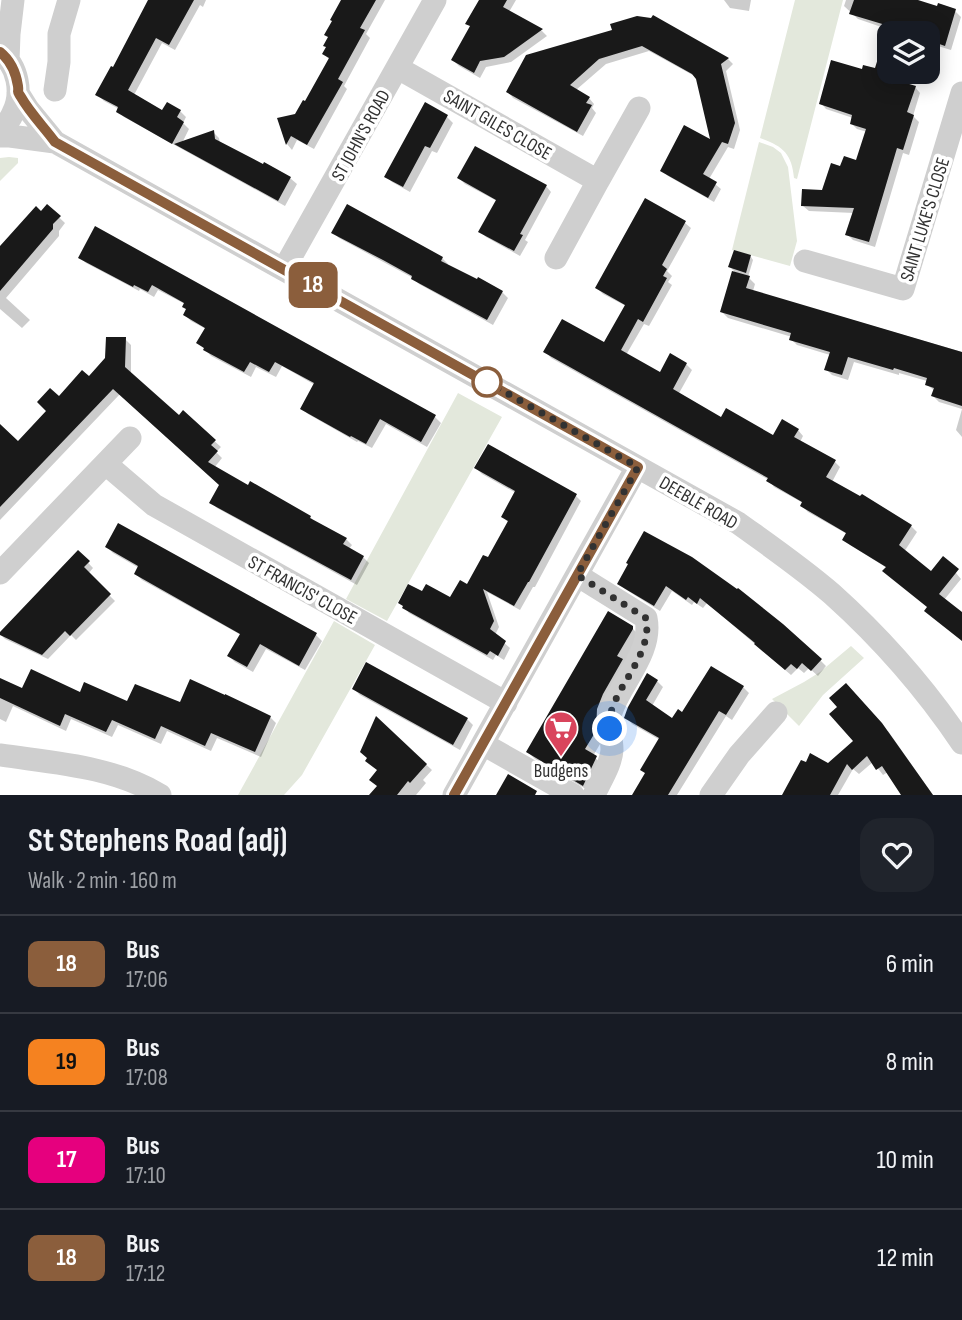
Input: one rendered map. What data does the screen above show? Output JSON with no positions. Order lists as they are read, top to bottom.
{
  "streets": {
    "street": [
      "SAINT GILES CLOSE",
      "ST JOHN'S ROAD",
      "SAINT LUKE'S CLOSE",
      "DEEBLE ROAD",
      "ST FRANCIS' CLOSE"
    ]
  },
  "crossings": [
    ["SAINT GILES CLOSE", "ST JOHN'S ROAD"],
    ["ST JOHN'S ROAD", "DEEBLE ROAD"]
  ],
  "places": {
    "supermarket": ["Budgens"]
  },
  "lines": ["bus line 18"],
  "page": {
    "on_map": "18",
    "heading": ["St Stephens Road (adj)", "Walk · 2 min · 160 m"],
    "list": [
      {
        "mark": "18",
        "name": "Bus",
        "note": "17:06",
        "value": "6 min"
      },
      {
        "mark": "19",
        "name": "Bus",
        "note": "17:08",
        "value": "8 min"
      },
      {
        "mark": "17",
        "name": "Bus",
        "note": "17:10",
        "value": "10 min"
      },
      {
        "mark": "18",
        "name": "Bus",
        "note": "17:12",
        "value": "12 min"
      }
    ]
  }
}
